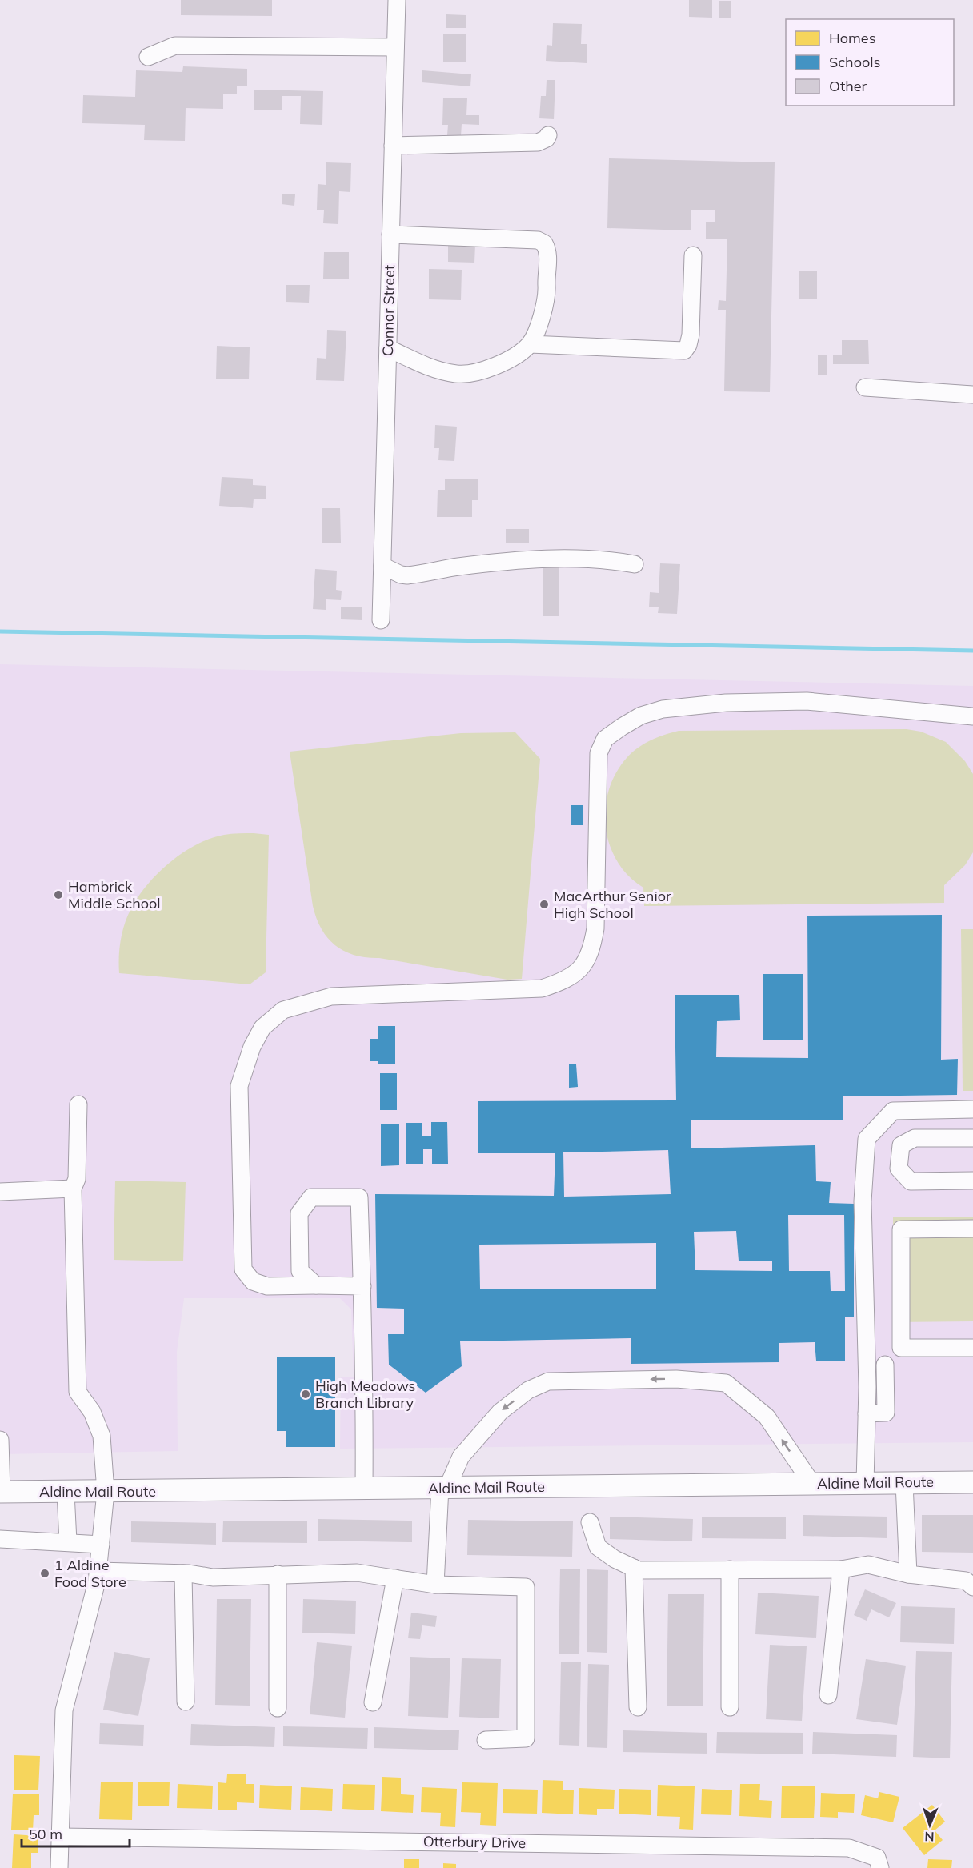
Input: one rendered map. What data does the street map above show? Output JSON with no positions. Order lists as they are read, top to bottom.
{
  "streets": {
    "main road": ["Aldine Mail Route"],
    "street": ["Connor Street", "Otterbury Drive"]
  },
  "places": [
    "Hambrick Middle School",
    "MacArthur Senior High School",
    "High Meadows Branch Library",
    "1 Aldine Food Store"
  ],
  "legend": ["Homes", "Schools", "Other"],
  "scale_bar": "50 m",
  "north": "bottom"
}
